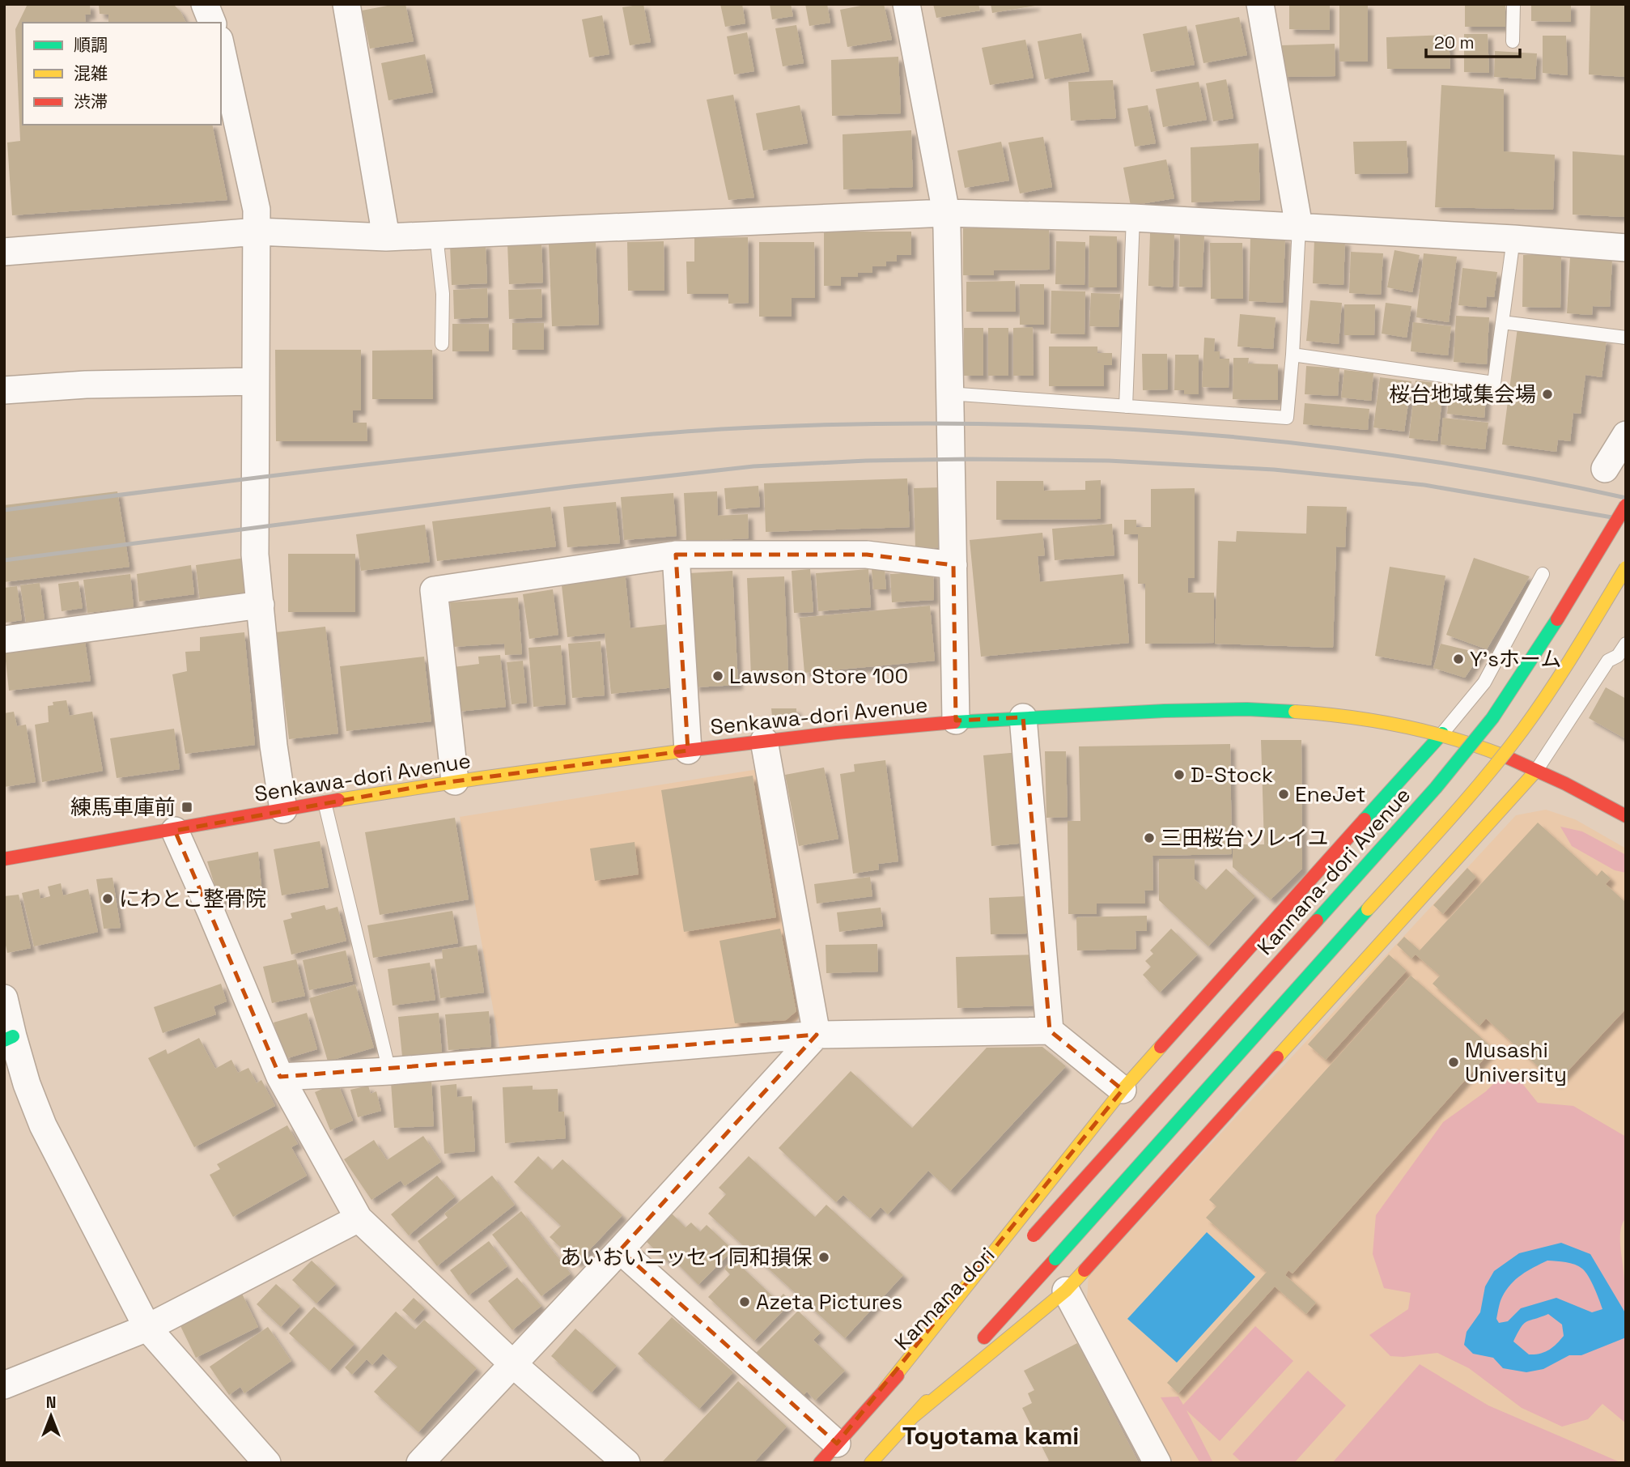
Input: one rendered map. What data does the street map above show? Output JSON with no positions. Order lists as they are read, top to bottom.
{
  "streets": {
    "main road": ["Senkawa-dori Avenue", "Kannana-dori Avenue", "Kannana dori"]
  },
  "districts": ["Toyotama kami"],
  "places": {
    "other": [
      "桜台地域集会場",
      "Y'sホーム",
      "Lawson Store 100",
      "D-Stock",
      "EneJet",
      "三田桜台ソレイユ",
      "にわとこ整骨院",
      "Musashi University",
      "あいおいニッセイ同和損保",
      "Azeta Pictures"
    ],
    "transit": ["練馬車庫前"]
  },
  "legend": ["順調", "混雑", "渋滞"],
  "scale_bar": "20 m",
  "north": "top"
}
